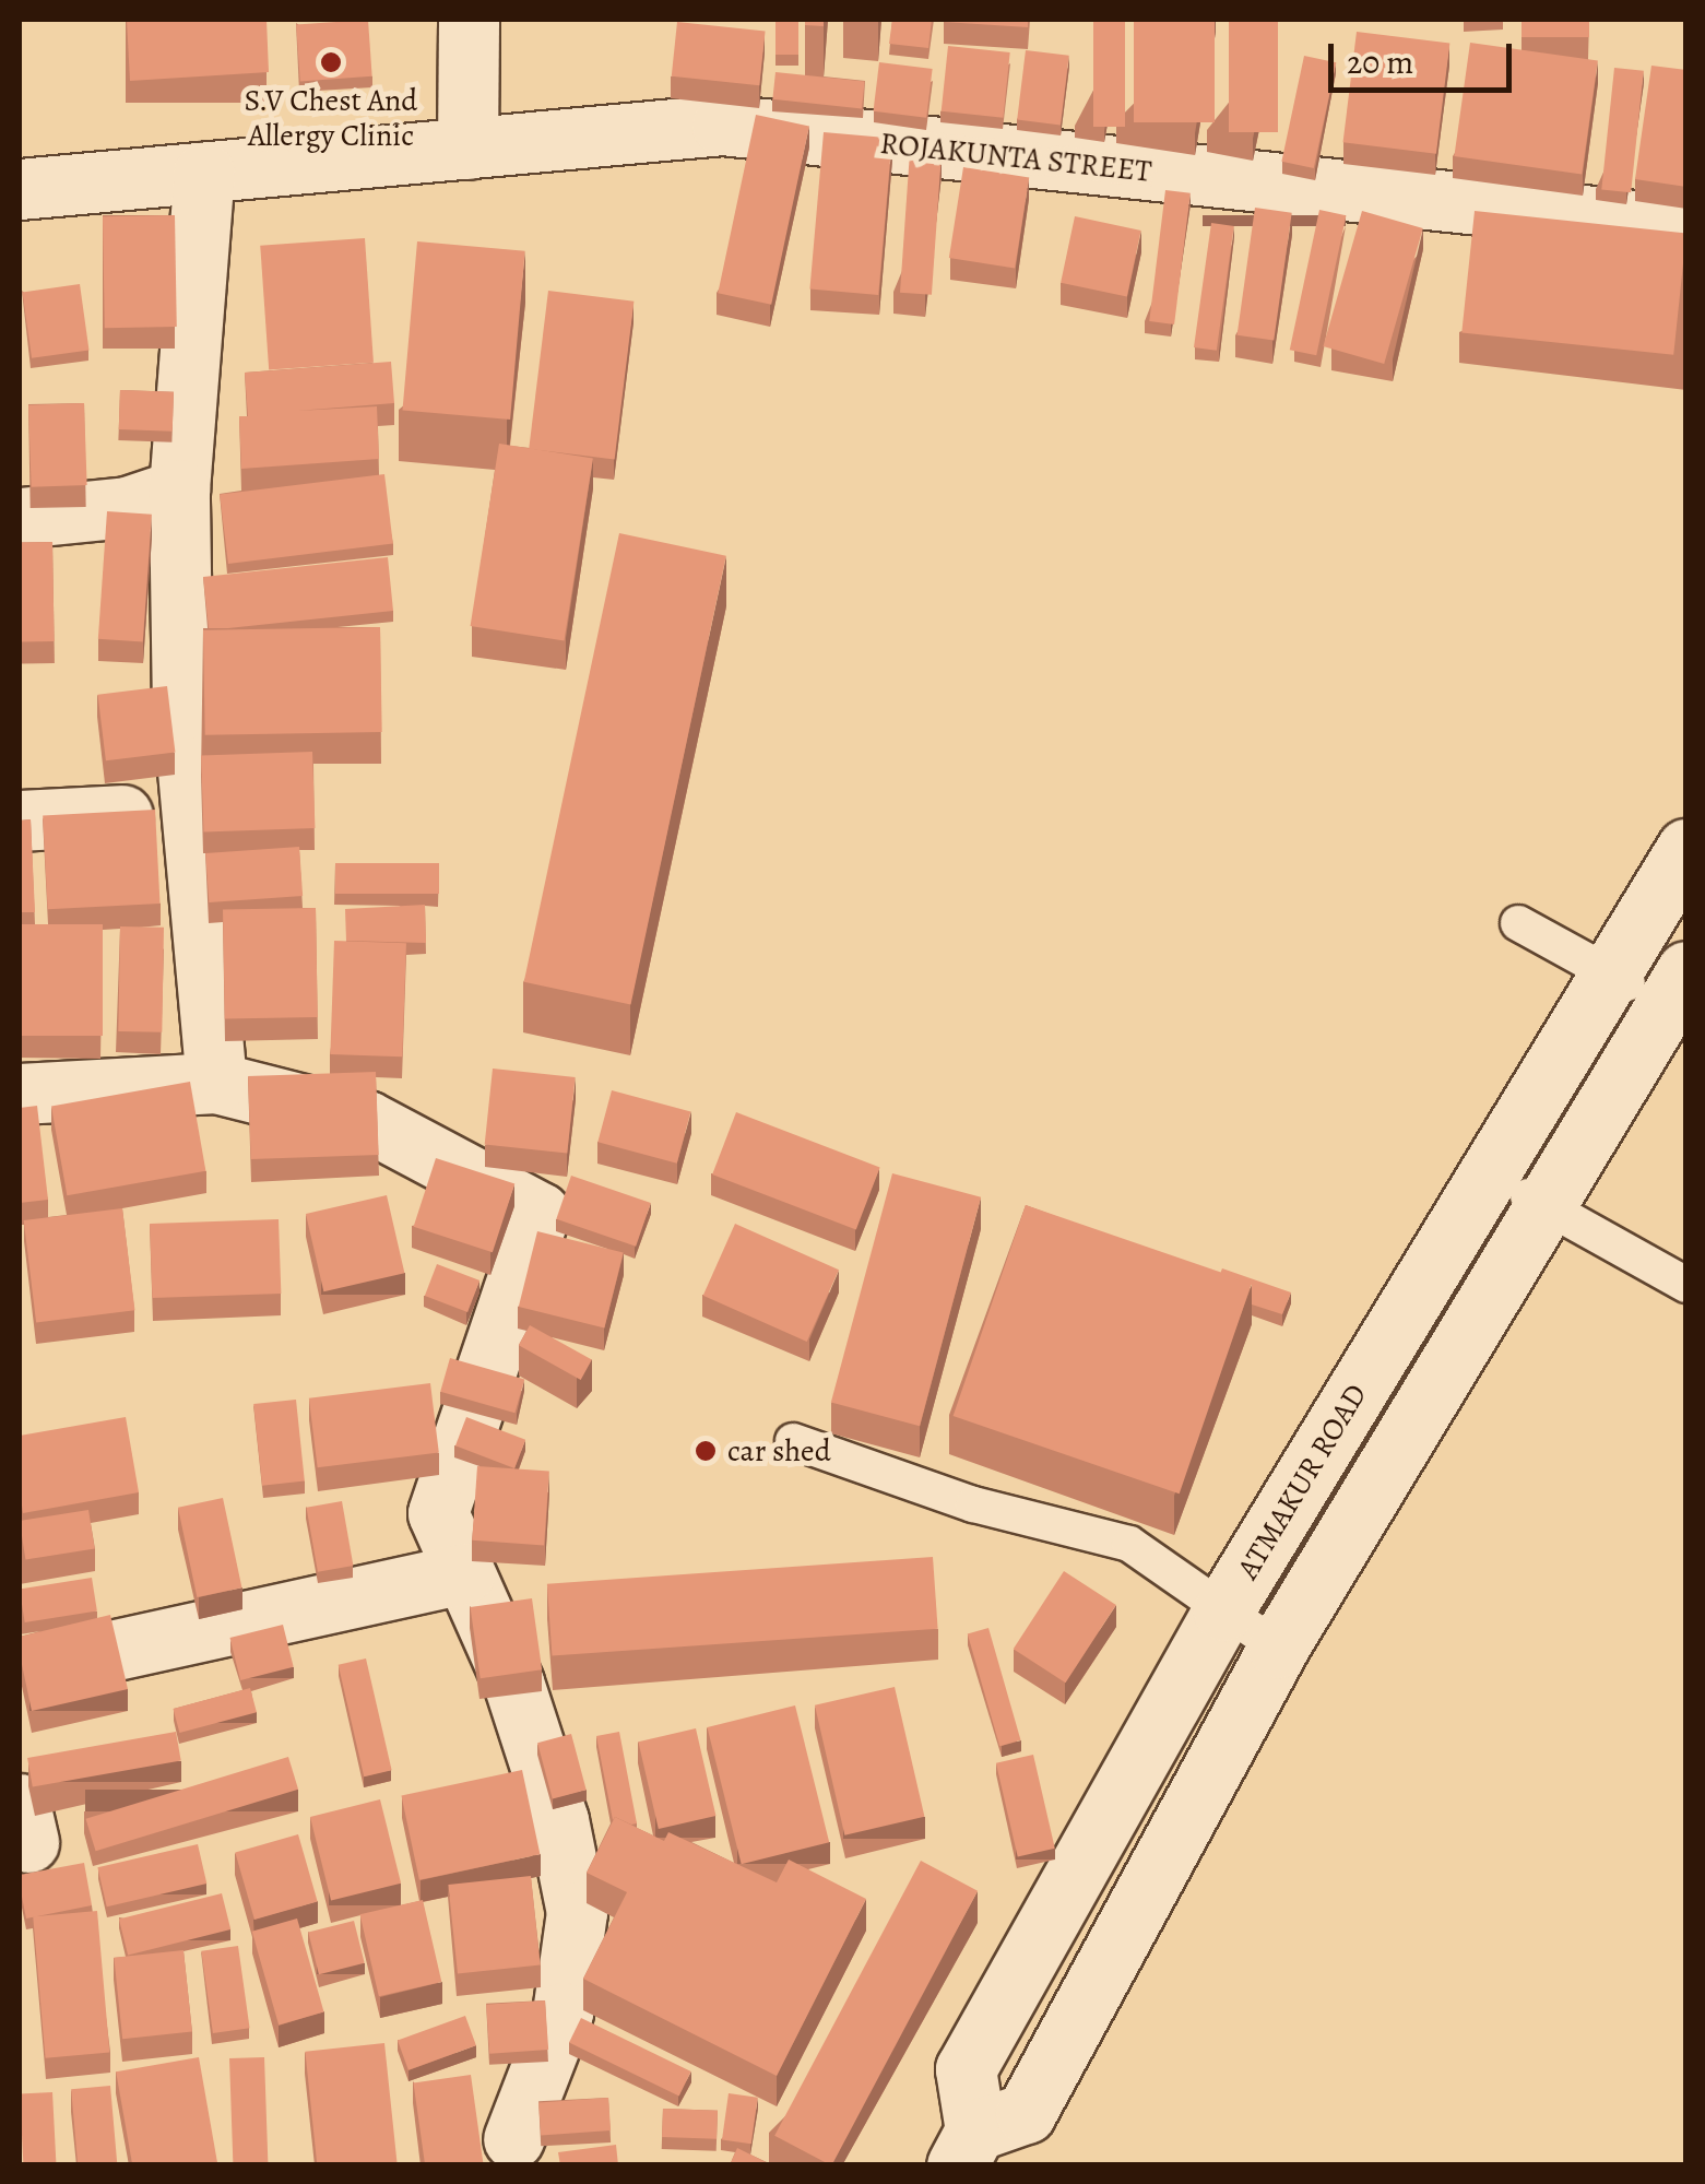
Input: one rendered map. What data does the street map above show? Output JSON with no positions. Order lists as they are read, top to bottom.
{
  "streets": {
    "street": ["ROJAKUNTA STREET", "ATMAKUR ROAD"]
  },
  "places": ["S.V Chest And Allergy Clinic", "car shed"],
  "scale_bar": "20 m"
}
